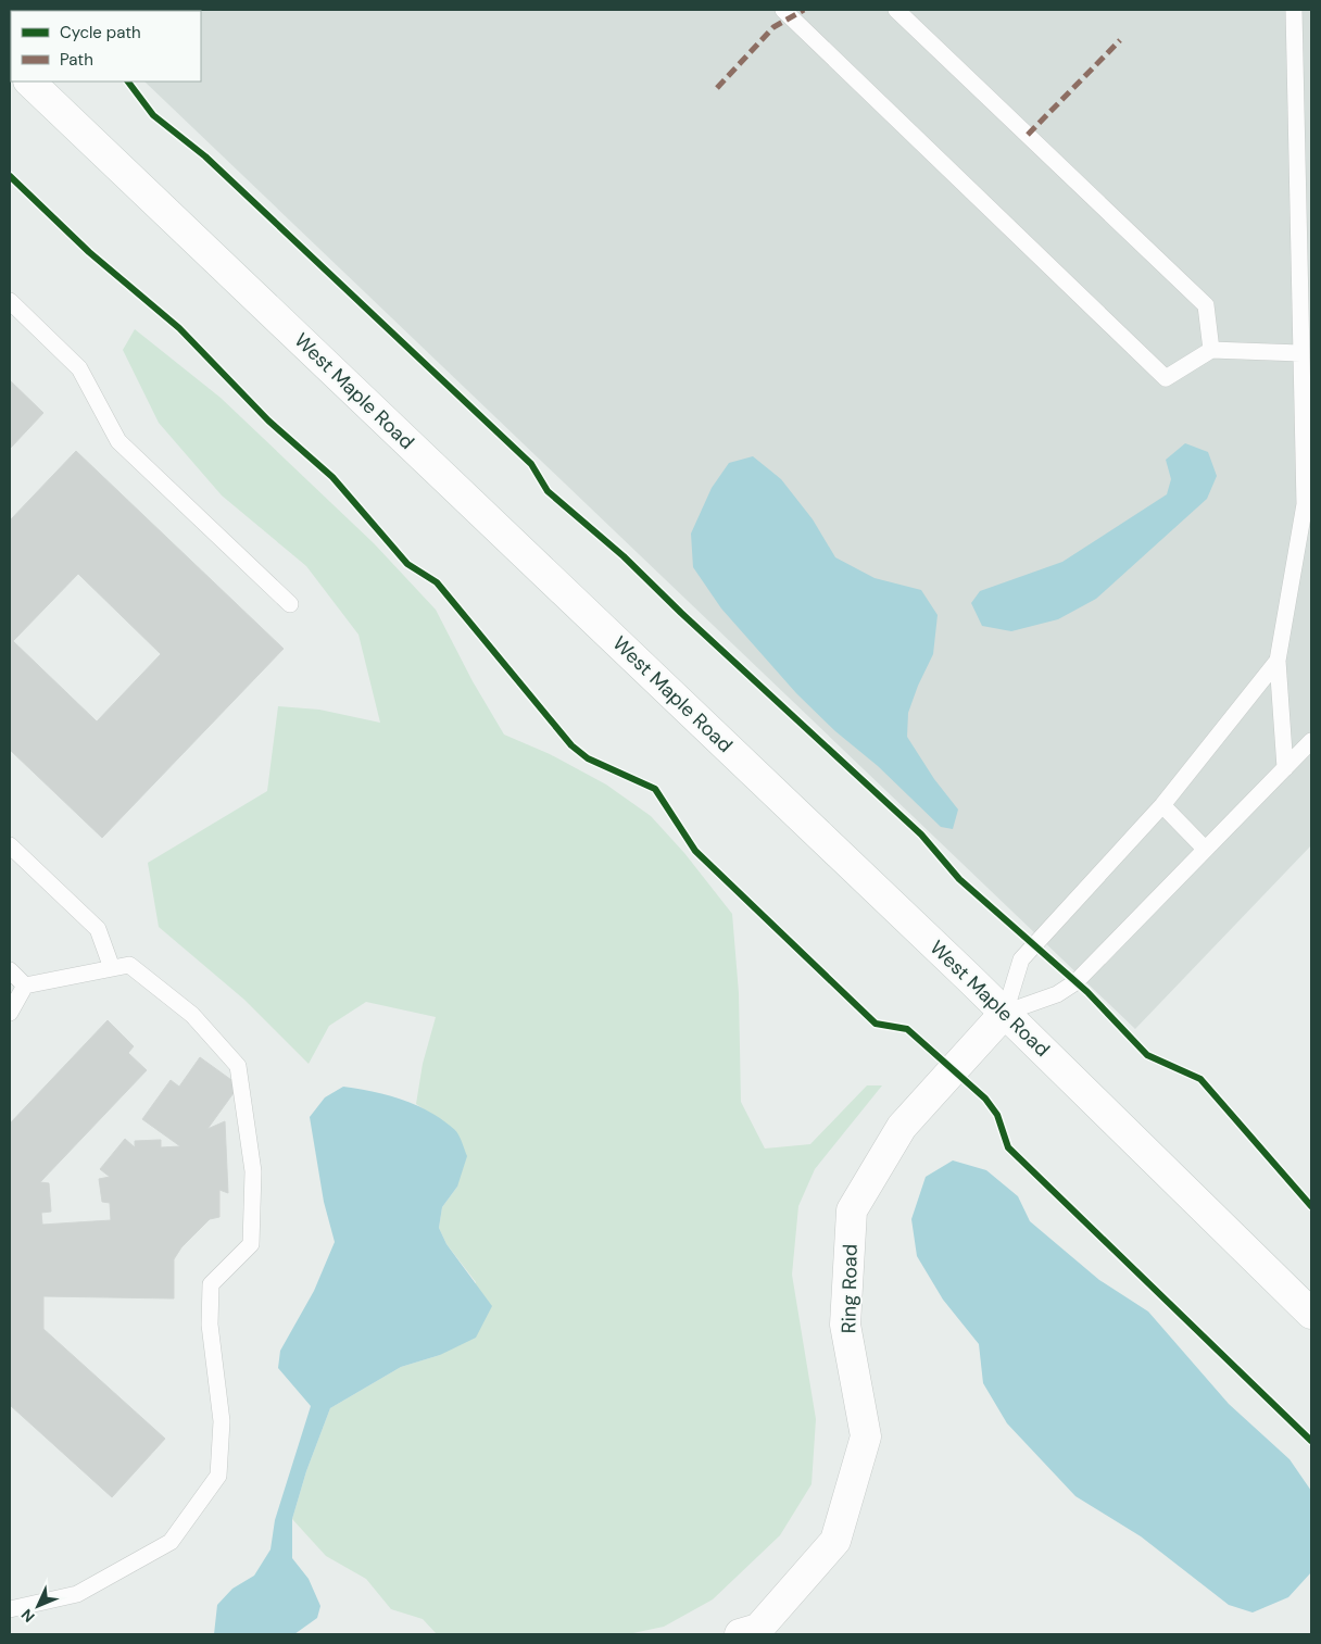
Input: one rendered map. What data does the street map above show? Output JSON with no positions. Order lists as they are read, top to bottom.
{
  "streets": {
    "main road": ["West Maple Road", "Ring Road"]
  },
  "crossings": [
    ["West Maple Road", "Ring Road"]
  ],
  "legend": ["Cycle path", "Path"],
  "north": "bottom left"
}
